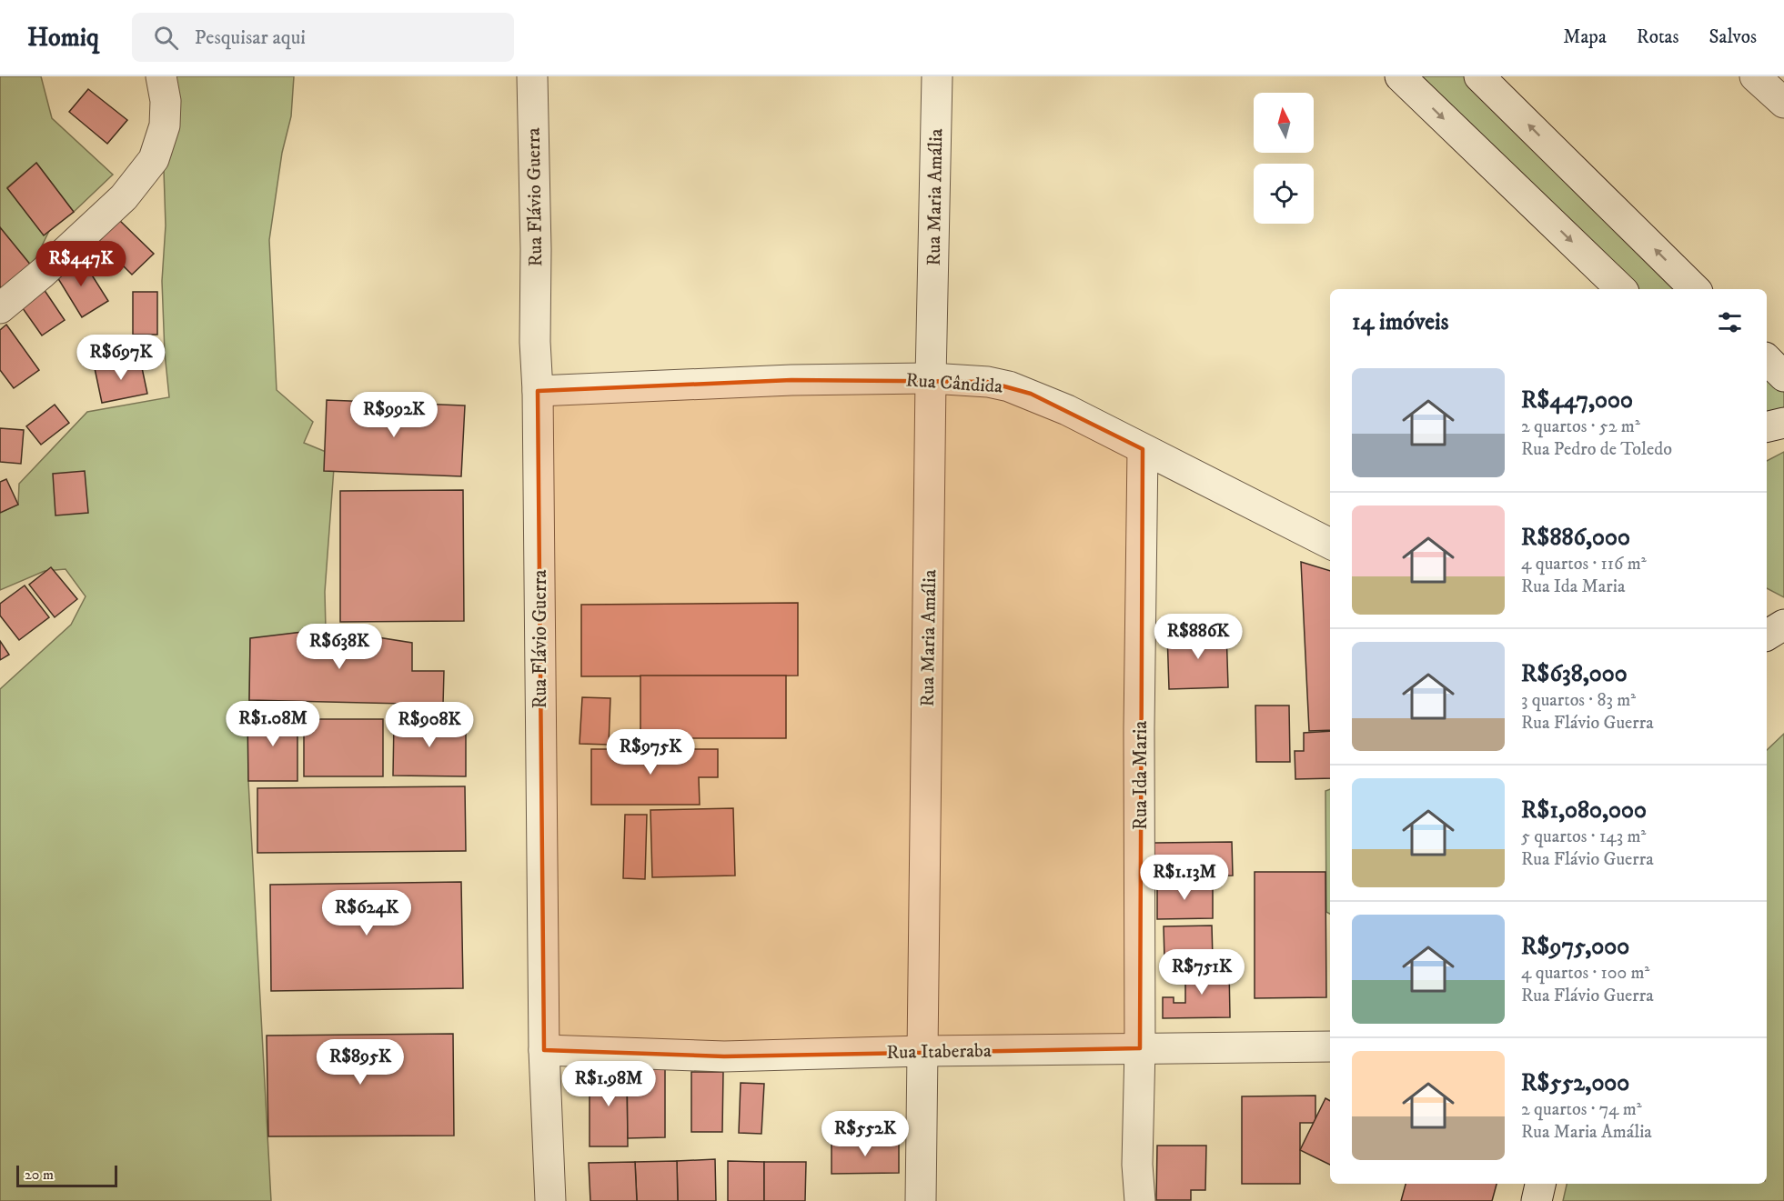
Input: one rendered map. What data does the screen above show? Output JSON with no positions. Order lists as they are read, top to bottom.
{
  "streets": {
    "street": [
      "Rua Flávio Guerra",
      "Rua Maria Amália",
      "Rua Cândida",
      "Rua Ida Maria",
      "Rua Itaberaba"
    ]
  },
  "crossings": [
    ["Rua Flávio Guerra", "Rua Cândida"],
    ["Rua Flávio Guerra", "Rua Itaberaba"],
    ["Rua Maria Amália", "Rua Cândida"],
    ["Rua Maria Amália", "Rua Itaberaba"],
    ["Rua Cândida", "Rua Ida Maria"],
    ["Rua Ida Maria", "Rua Itaberaba"]
  ],
  "scale_bar": "20 m",
  "north": "top",
  "page": {
    "header": "Homiq",
    "search": "Pesquisar aqui",
    "nav": ["Mapa", "Rotas", "Salvos"],
    "price": [
      "R$447K",
      "R$697K",
      "R$992K",
      "R$886K",
      "R$638K",
      "R$1.08M",
      "R$908K",
      "R$975K",
      "R$1.13M",
      "R$624K",
      "R$751K",
      "R$895K",
      "R$1.98M",
      "R$552K"
    ],
    "heading": "14 imóveis",
    "list": [
      {
        "name": "R$447,000",
        "note": "2 quartos · 52 m² · Rua Pedro de Toledo"
      },
      {
        "name": "R$886,000",
        "note": "4 quartos · 116 m² · Rua Ida Maria"
      },
      {
        "name": "R$638,000",
        "note": "3 quartos · 83 m² · Rua Flávio Guerra"
      },
      {
        "name": "R$1,080,000",
        "note": "5 quartos · 143 m² · Rua Flávio Guerra"
      },
      {
        "name": "R$975,000",
        "note": "4 quartos · 100 m² · Rua Flávio Guerra"
      },
      {
        "name": "R$552,000",
        "note": "2 quartos · 74 m² · Rua Maria Amália"
      }
    ],
    "scale": "20 m"
  }
}
